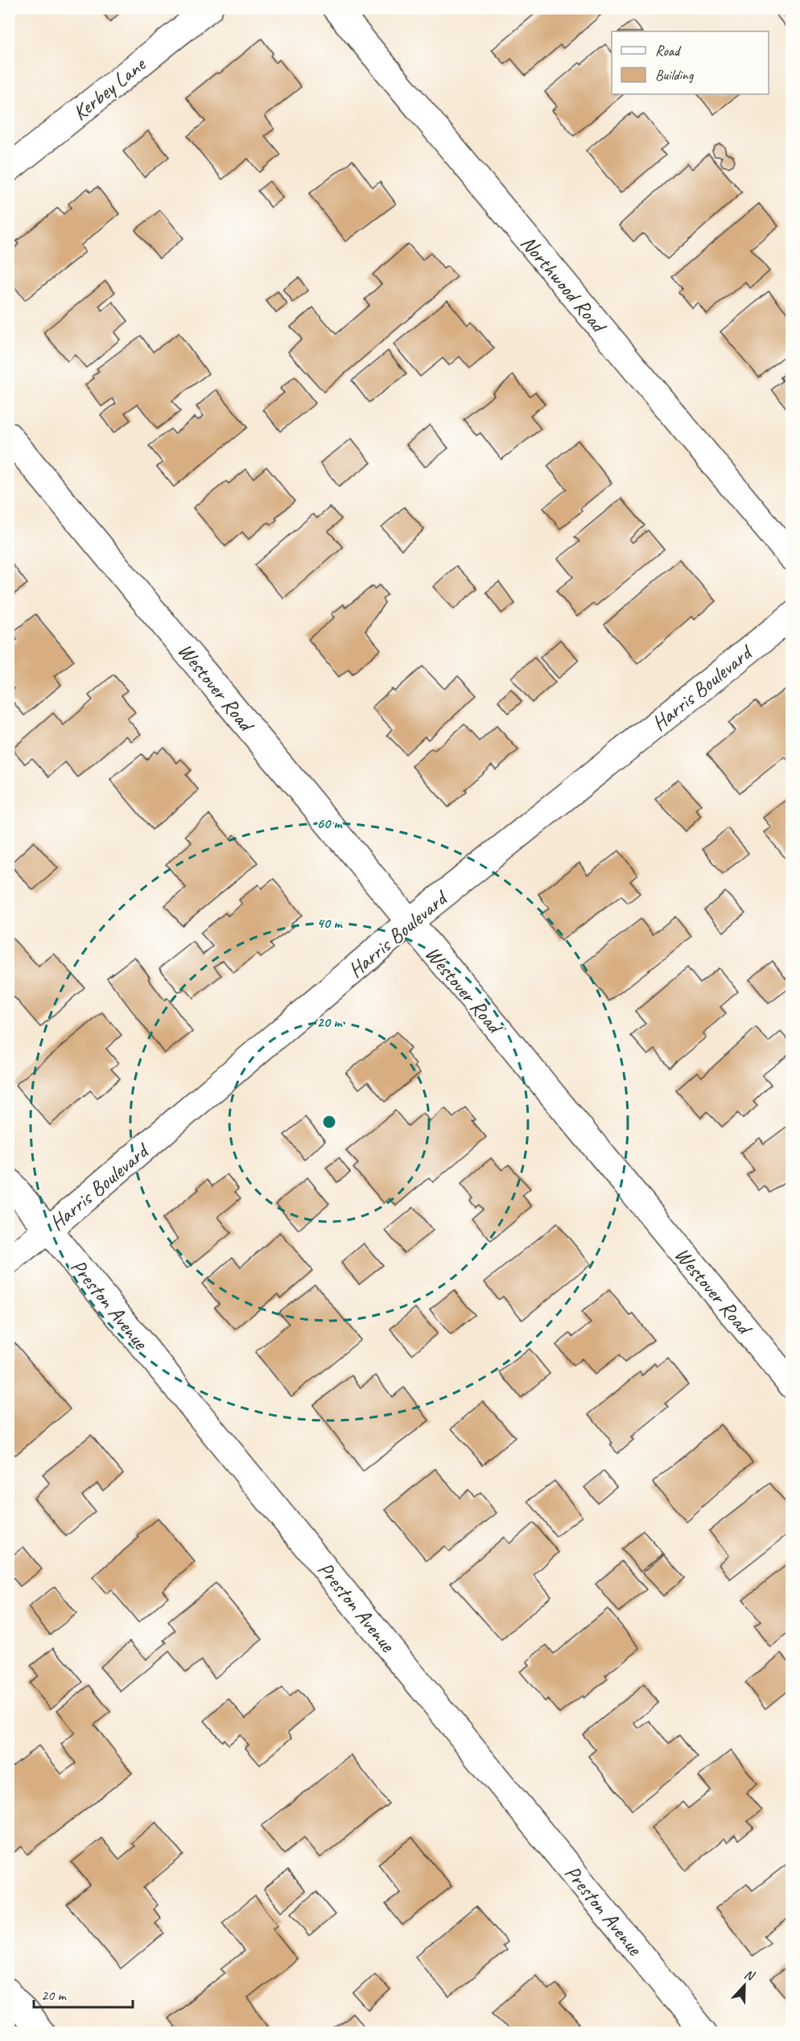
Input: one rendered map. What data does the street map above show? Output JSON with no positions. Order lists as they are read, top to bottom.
{
  "streets": {
    "street": [
      "Kerbey Lane",
      "Northwood Road",
      "Westover Road",
      "Harris Boulevard",
      "Preston Avenue"
    ]
  },
  "crossings": [
    ["Westover Road", "Harris Boulevard"],
    ["Harris Boulevard", "Preston Avenue"]
  ],
  "legend": ["Road", "Building"],
  "scale_bar": "20 m",
  "north": "top",
  "rings": ["60 m", "40 m", "20 m"]
}
